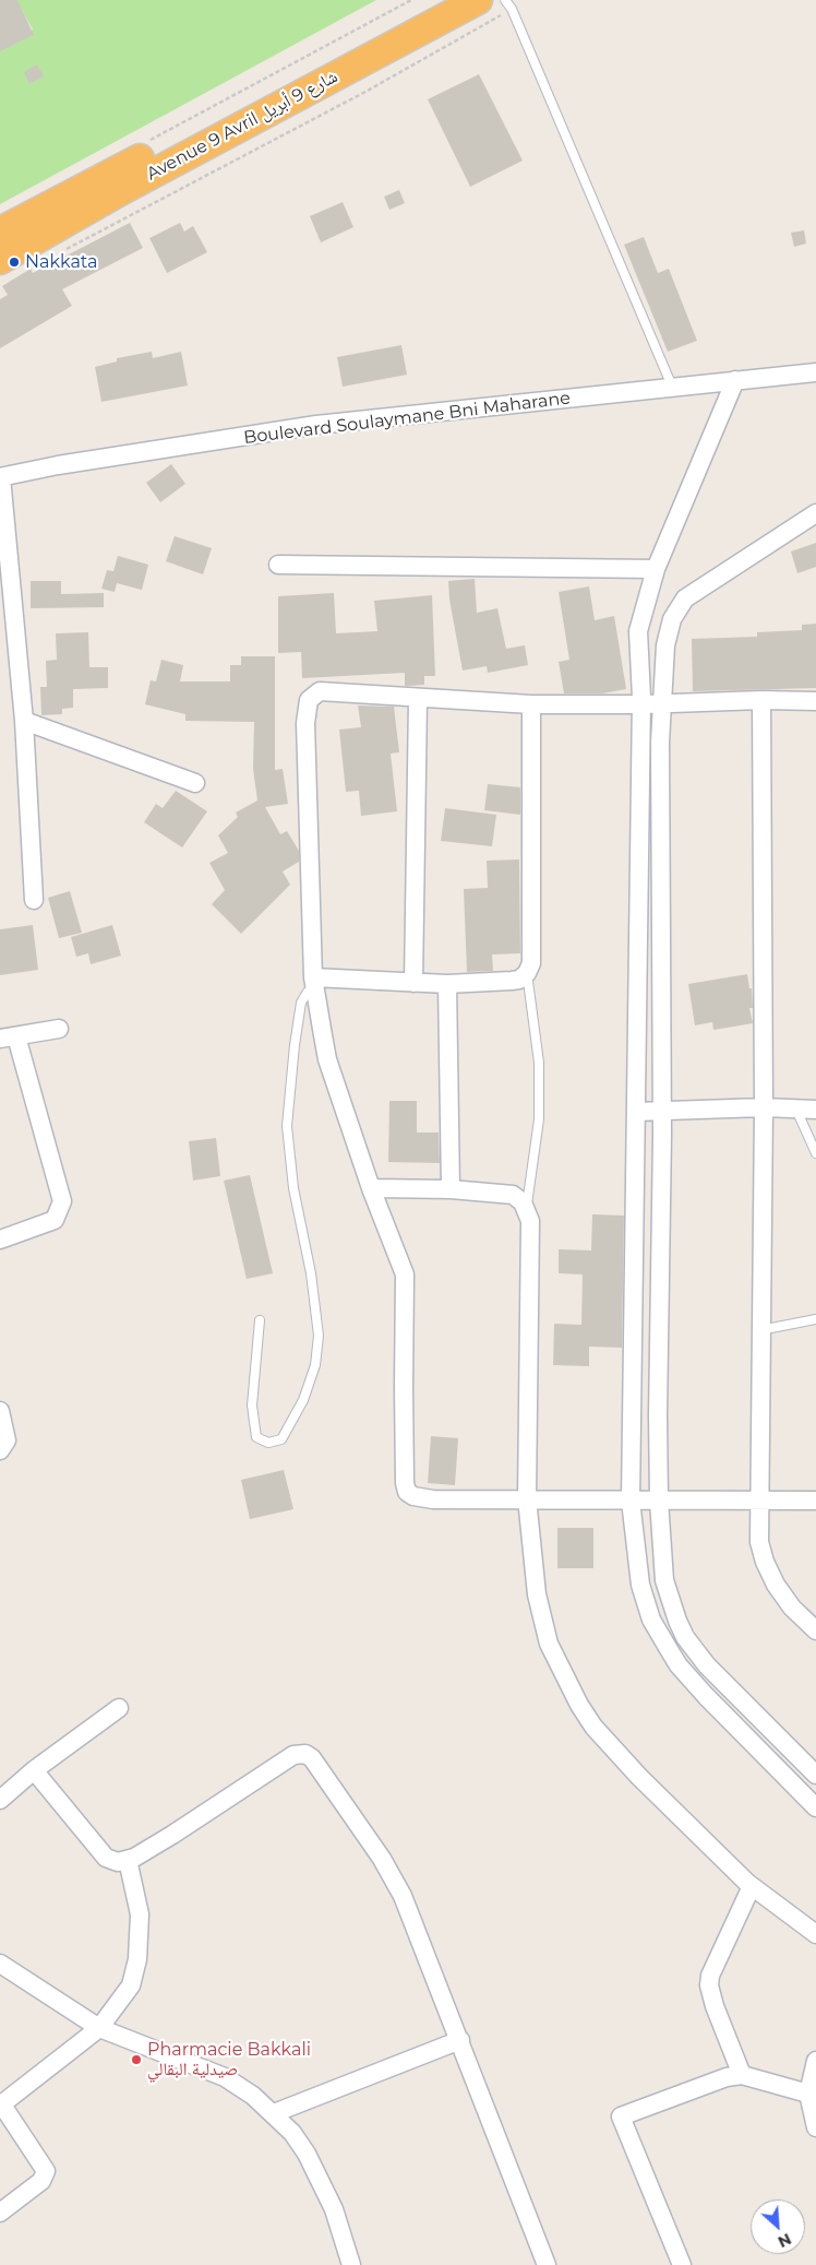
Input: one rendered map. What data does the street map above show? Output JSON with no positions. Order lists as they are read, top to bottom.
{
  "streets": {
    "highway": ["Avenue 9 Avril شارع 9 أبريل"],
    "street": ["Boulevard Soulaymane Bni Maharane"]
  },
  "places": ["Nakkata", "Pharmacie Bakkali صيدلية البقالي"],
  "north": "bottom right"
}
